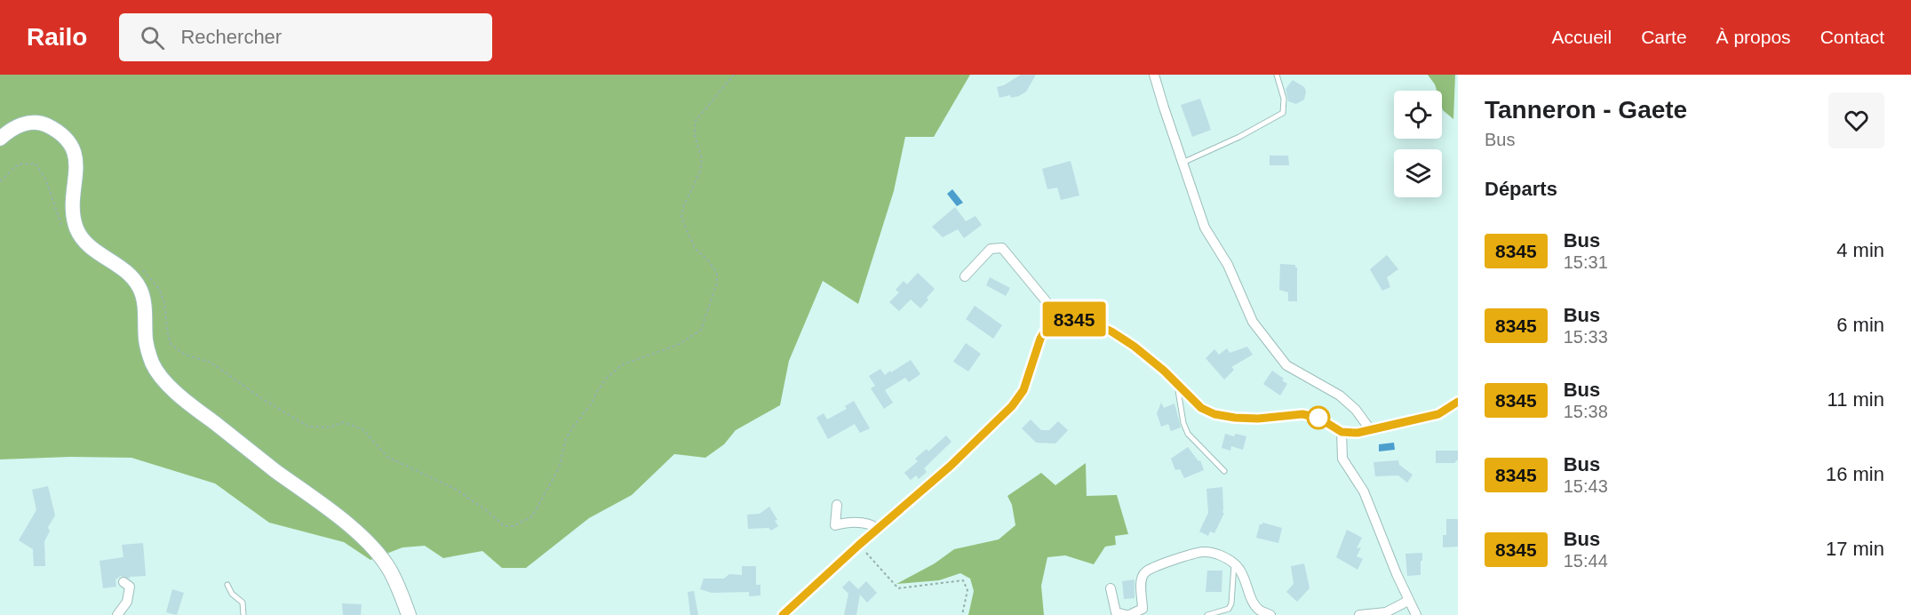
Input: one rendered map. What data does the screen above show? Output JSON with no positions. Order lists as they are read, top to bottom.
{
  "lines": ["bus line 8345"],
  "page": {
    "header": "Railo",
    "search": "Rechercher",
    "nav": [
      "Accueil",
      "Carte",
      "À propos",
      "Contact"
    ],
    "on_map": "8345",
    "heading": [
      ["Tanneron - Gaete", "Bus"],
      "Départs"
    ],
    "list": [
      {
        "mark": "8345",
        "name": "Bus",
        "note": "15:31",
        "value": "4 min"
      },
      {
        "mark": "8345",
        "name": "Bus",
        "note": "15:33",
        "value": "6 min"
      },
      {
        "mark": "8345",
        "name": "Bus",
        "note": "15:38",
        "value": "11 min"
      },
      {
        "mark": "8345",
        "name": "Bus",
        "note": "15:43",
        "value": "16 min"
      },
      {
        "mark": "8345",
        "name": "Bus",
        "note": "15:44",
        "value": "17 min"
      }
    ]
  }
}
